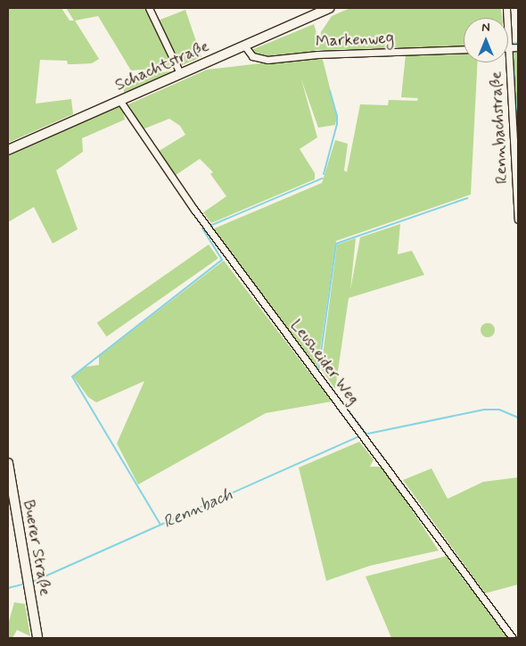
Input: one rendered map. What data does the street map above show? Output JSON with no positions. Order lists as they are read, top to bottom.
{
  "streets": {
    "street": [
      "Markenweg",
      "Schachtstraße",
      "Rennbachstraße",
      "Leusheider Weg",
      "Buerer Straße"
    ]
  },
  "crossings": [
    ["Markenweg", "Schachtstraße"],
    ["Schachtstraße", "Leusheider Weg"]
  ],
  "water": ["Rennbach"],
  "north": "top"
}
